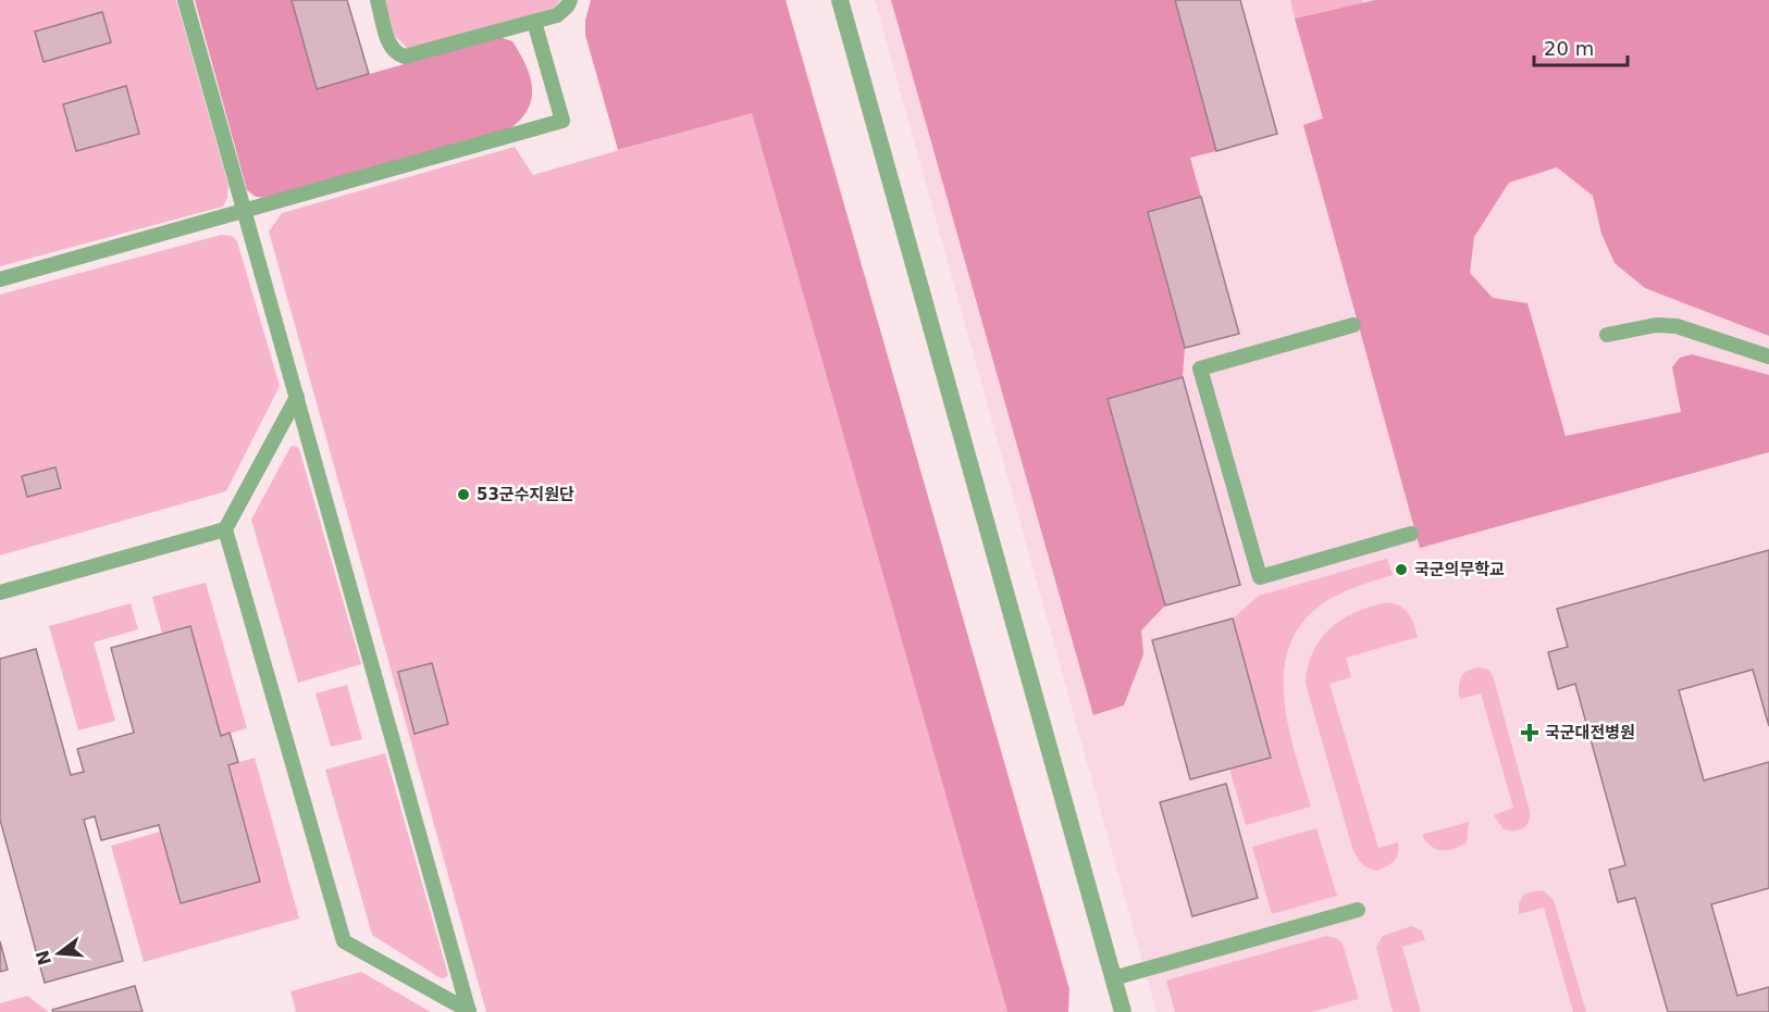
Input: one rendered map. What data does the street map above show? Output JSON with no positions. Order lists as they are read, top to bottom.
{
  "places": {
    "other": ["53군수지원단", "국군의무학교"],
    "health": ["국군대전병원"]
  },
  "scale_bar": "20 m",
  "north": "left"
}
